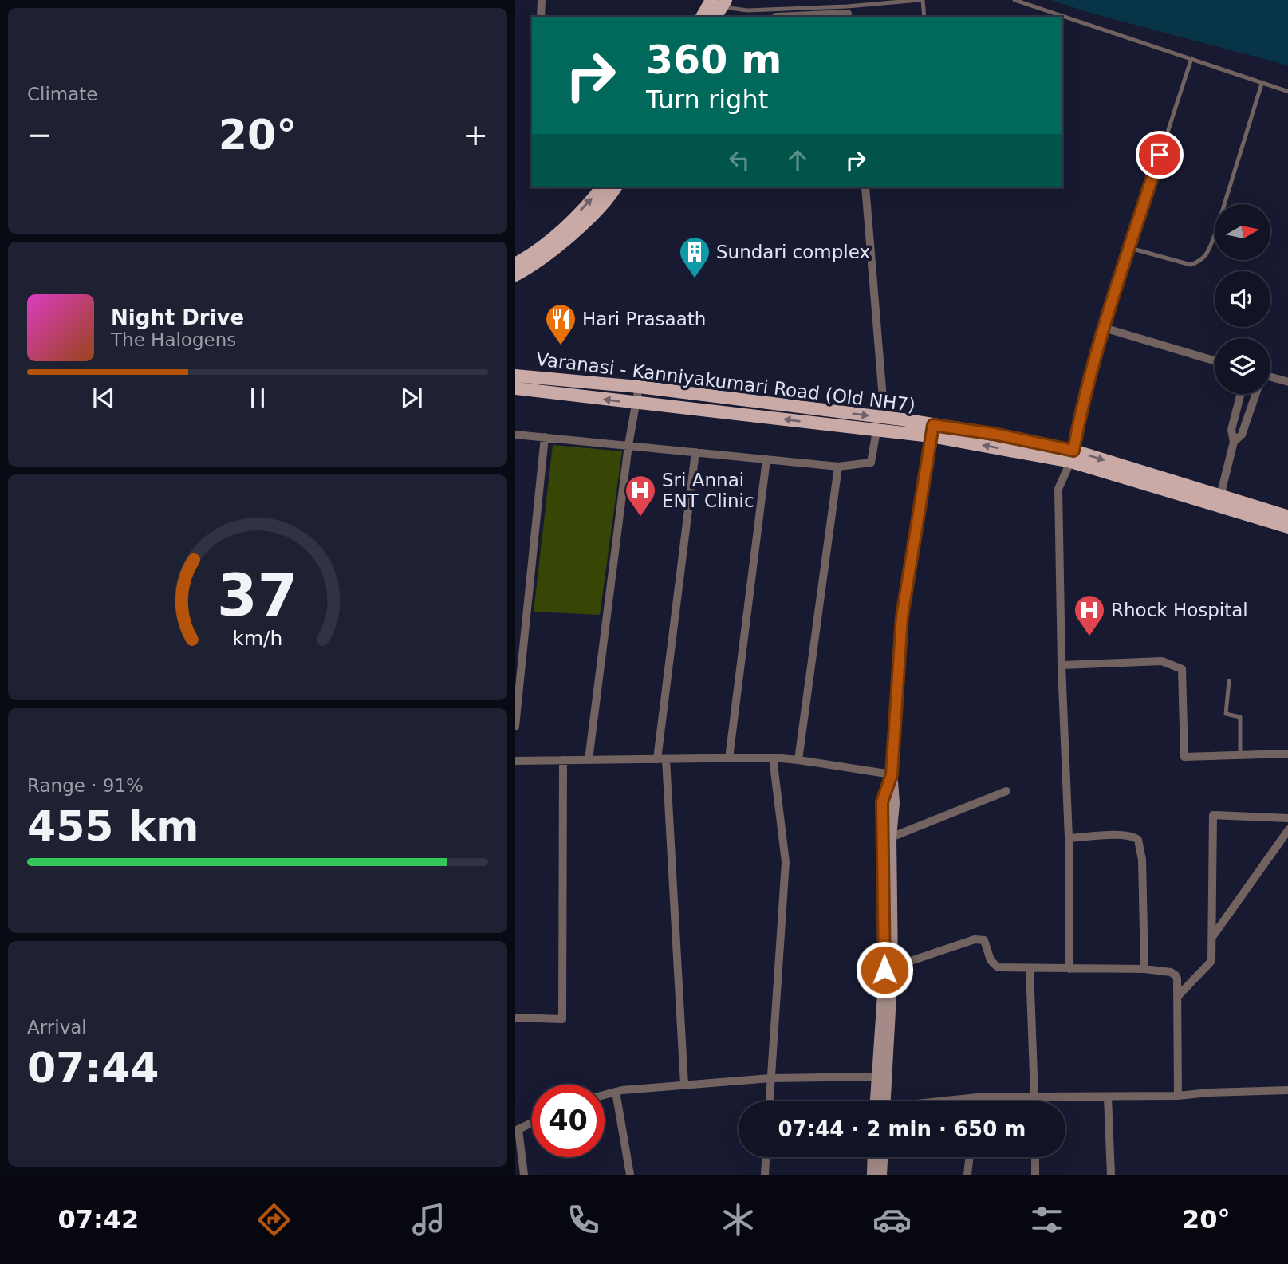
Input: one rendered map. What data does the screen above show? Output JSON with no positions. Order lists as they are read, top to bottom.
{
  "streets": {
    "main road": ["Varanasi - Kanniyakumari Road (Old NH7)"]
  },
  "places": {
    "building": ["Sundari complex"],
    "restaurant": ["Hari Prasaath"],
    "hospital": ["Sri Annai ENT Clinic", "Rhock Hospital"]
  },
  "north": "right",
  "page": {
    "tile": [
      "Climate",
      ["Range · 91%", "455 km"],
      ["Arrival", "07:44"]
    ],
    "turn": ["360 m", "Turn right"],
    "heat": ["−", "20°", "+"],
    "song": ["Night Drive", "The Halogens"],
    "limit": "40",
    "trip": "07:44 · 2 min · 650 m",
    "tabs": ["07:42", "20°"],
    "gauge": ["37", "km/h"]
  }
}
